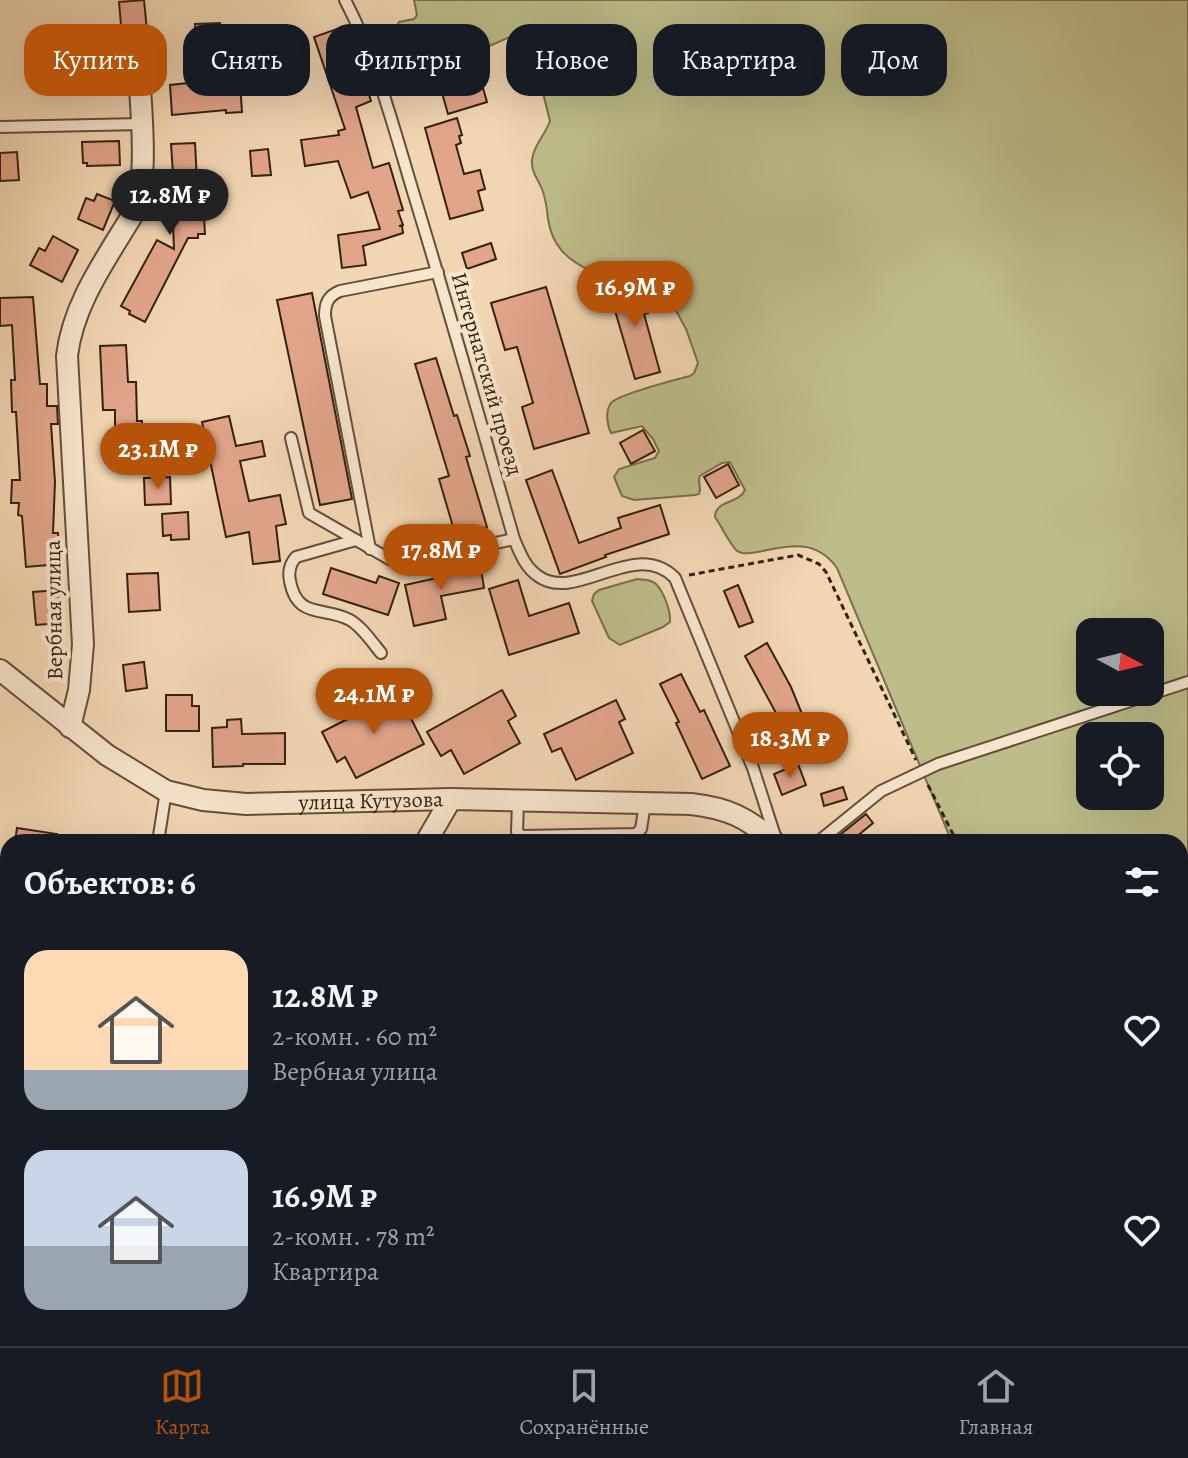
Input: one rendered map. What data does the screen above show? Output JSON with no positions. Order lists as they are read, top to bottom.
{
  "streets": {
    "street": ["Вербная улица", "улица Кутузова"],
    "lane": ["Интернатский проезд"]
  },
  "crossings": [
    ["Вербная улица", "улица Кутузова"]
  ],
  "north": "right",
  "page": {
    "chip": [
      "Купить",
      "Снять",
      "Фильтры",
      "Новое",
      "Квартира",
      "Дом"
    ],
    "price": [
      "12.8M ₽",
      "16.9M ₽",
      "23.1M ₽",
      "17.8M ₽",
      "24.1M ₽",
      "18.3M ₽"
    ],
    "heading": "Объектов: 6",
    "list": [
      {
        "name": "12.8M ₽",
        "note": "2-комн. · 60 m² · Вербная улица"
      },
      {
        "name": "16.9M ₽",
        "note": "2-комн. · 78 m² · Квартира"
      }
    ],
    "tabs": ["Карта", "Сохранённые", "Главная"]
  }
}
